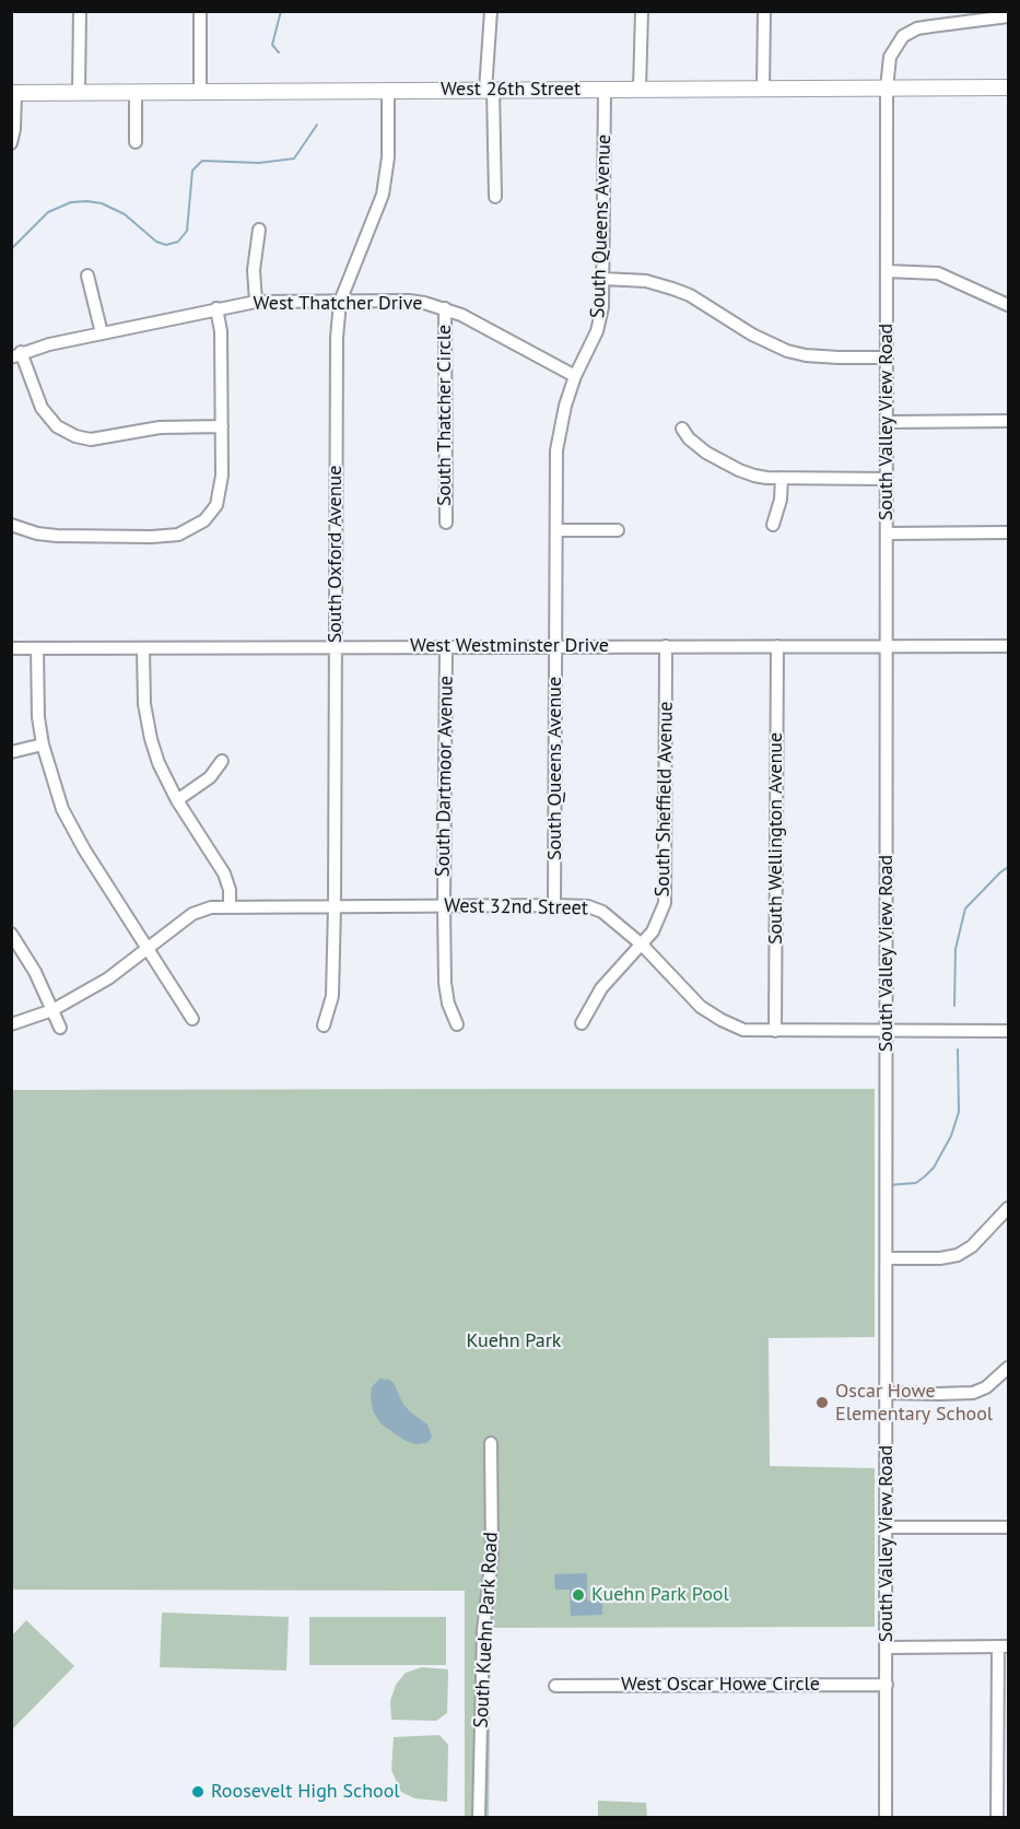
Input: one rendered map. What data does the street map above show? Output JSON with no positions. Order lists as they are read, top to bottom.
{
  "streets": {
    "main road": ["West 26th Street"],
    "street": [
      "South Queens Avenue",
      "West Thatcher Drive",
      "South Thatcher Circle",
      "South Valley View Road",
      "South Oxford Avenue",
      "West Westminster Drive",
      "South Dartmoor Avenue",
      "South Sheffield Avenue",
      "South Wellington Avenue",
      "West 32nd Street",
      "South Kuehn Park Road",
      "West Oscar Howe Circle"
    ]
  },
  "crossings": [
    ["West 26th Street", "South Queens Avenue"],
    ["West 26th Street", "South Valley View Road"],
    ["West 26th Street", "South Oxford Avenue"],
    ["South Queens Avenue", "West Thatcher Drive"],
    ["South Queens Avenue", "West Westminster Drive"],
    ["South Queens Avenue", "West 32nd Street"],
    ["West Thatcher Drive", "South Thatcher Circle"],
    ["West Thatcher Drive", "South Oxford Avenue"],
    ["South Valley View Road", "West Westminster Drive"],
    ["South Valley View Road", "West 32nd Street"],
    ["South Valley View Road", "West Oscar Howe Circle"],
    ["South Oxford Avenue", "West Westminster Drive"],
    ["South Oxford Avenue", "West 32nd Street"],
    ["West Westminster Drive", "South Dartmoor Avenue"],
    ["West Westminster Drive", "South Sheffield Avenue"],
    ["West Westminster Drive", "South Wellington Avenue"],
    ["South Dartmoor Avenue", "West 32nd Street"],
    ["South Sheffield Avenue", "West 32nd Street"],
    ["South Wellington Avenue", "West 32nd Street"]
  ],
  "parks": ["Kuehn Park"],
  "places": ["Oscar Howe Elementary School", "Kuehn Park Pool", "Roosevelt High School"]
}
